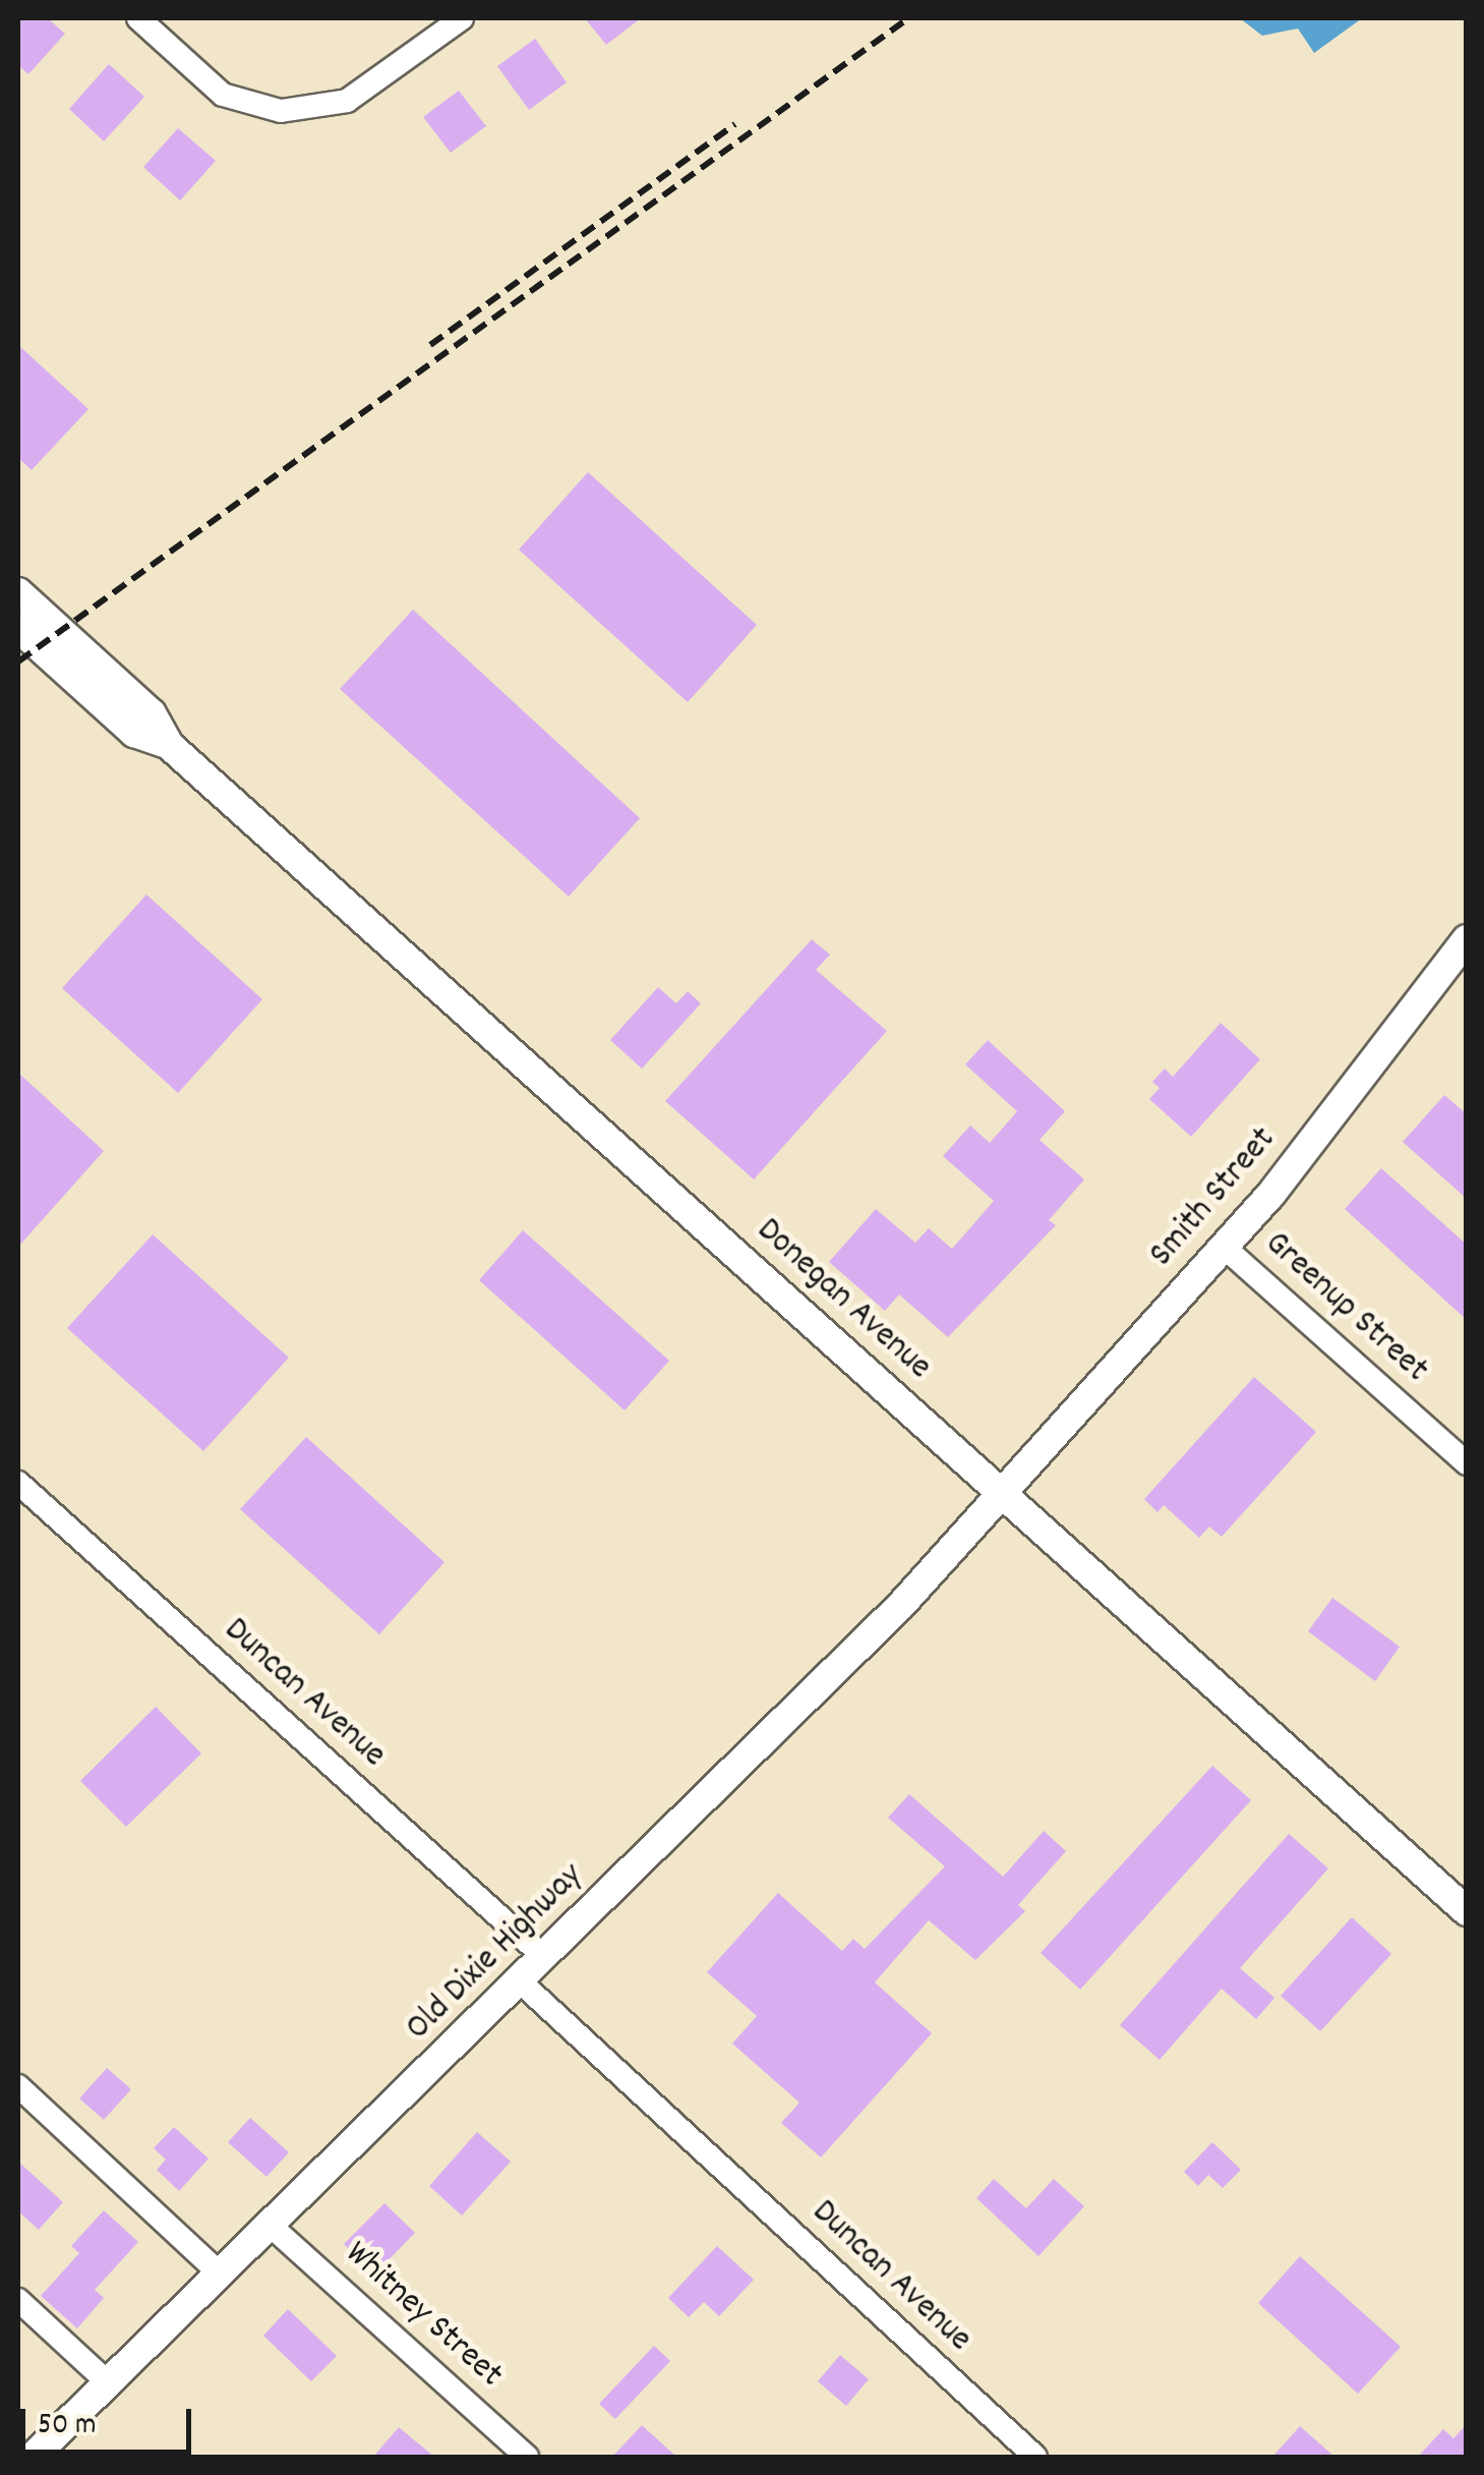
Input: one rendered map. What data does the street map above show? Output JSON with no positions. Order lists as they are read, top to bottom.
{
  "streets": {
    "street": [
      "Smith Street",
      "Donegan Avenue",
      "Greenup Street",
      "Duncan Avenue",
      "Old Dixie Highway",
      "Whitney Street"
    ]
  },
  "crossings": [
    ["Smith Street", "Donegan Avenue"],
    ["Smith Street", "Greenup Street"],
    ["Smith Street", "Old Dixie Highway"],
    ["Donegan Avenue", "Old Dixie Highway"],
    ["Duncan Avenue", "Old Dixie Highway"],
    ["Old Dixie Highway", "Whitney Street"]
  ],
  "scale_bar": "50 m"
}
